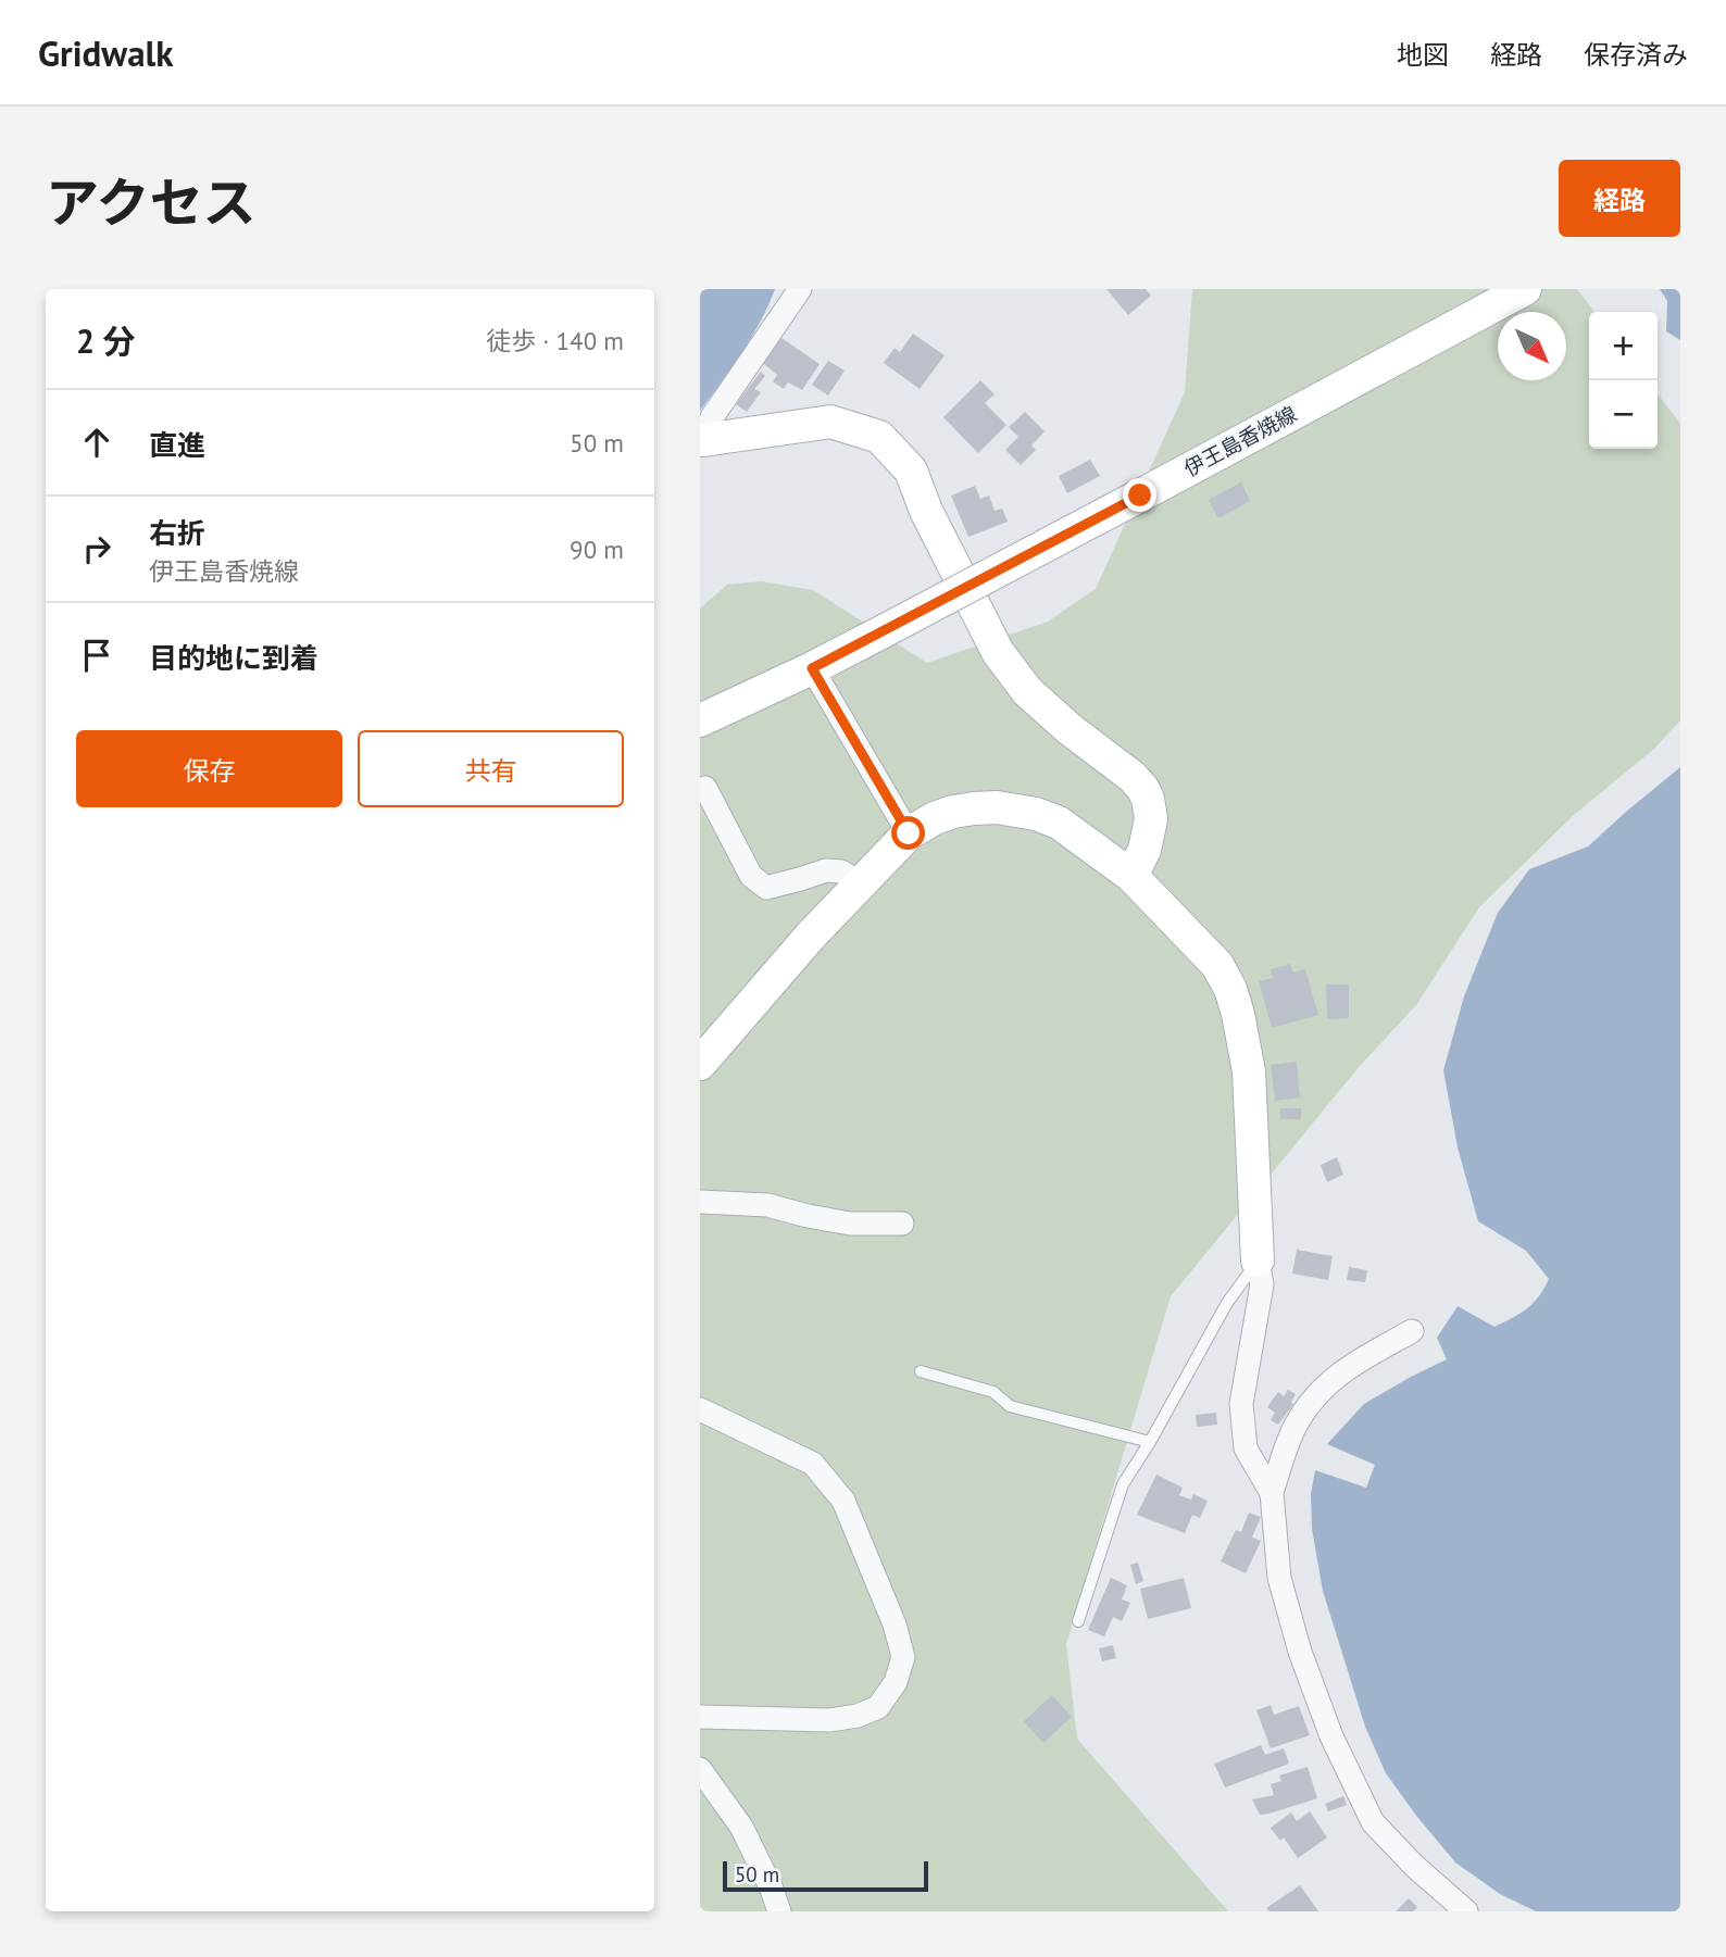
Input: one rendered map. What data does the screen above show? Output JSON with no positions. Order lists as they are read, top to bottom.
{
  "streets": {
    "street": ["伊王島香焼線"]
  },
  "scale_bar": "50 m",
  "north": "bottom right",
  "page": {
    "header": "Gridwalk",
    "nav": ["地図", "経路", "保存済み"],
    "title": "アクセス",
    "buttons": [
      "経路",
      ["保存", "共有"]
    ],
    "heading": ["2 分", "徒歩 · 140 m"],
    "map_buttons": ["+", "−"],
    "list": [
      ["直進", "50 m"],
      ["右折", "伊王島香焼線", "90 m"],
      "目的地に到着"
    ],
    "scale": "50 m"
  }
}
